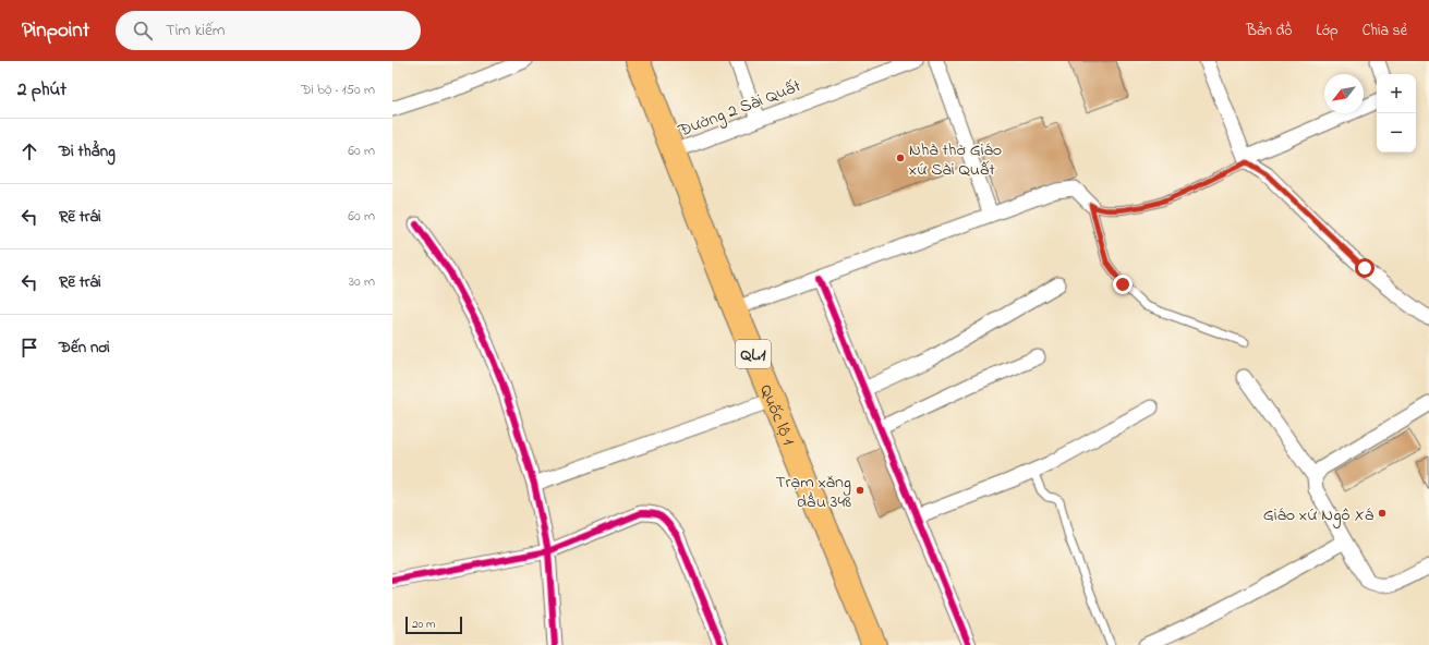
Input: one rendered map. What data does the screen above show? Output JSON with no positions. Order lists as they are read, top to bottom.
{
  "streets": {
    "highway": ["QL.1", "Quốc lộ 1"],
    "street": ["Đường 2 Sài Quất"]
  },
  "crossings": [
    ["Đường 2 Sài Quất", "Quốc lộ 1"]
  ],
  "places": ["Nhà thờ Giáo xứ Sài Quất", "Trạm xăng dầu 348", "Giáo xứ Ngô Xá"],
  "scale_bar": "20 m",
  "north": "bottom left",
  "page": {
    "header": "Pinpoint",
    "search": "Tìm kiếm",
    "nav": ["Bản đồ", "Lớp", "Chia sẻ"],
    "heading": ["2 phút", "Đi bộ · 150 m"],
    "map_buttons": ["+", "−"],
    "list": [
      ["Đi thẳng", "60 m"],
      ["Rẽ trái", "60 m"],
      ["Rẽ trái", "30 m"],
      "Đến nơi"
    ],
    "scale": "20 m"
  }
}
